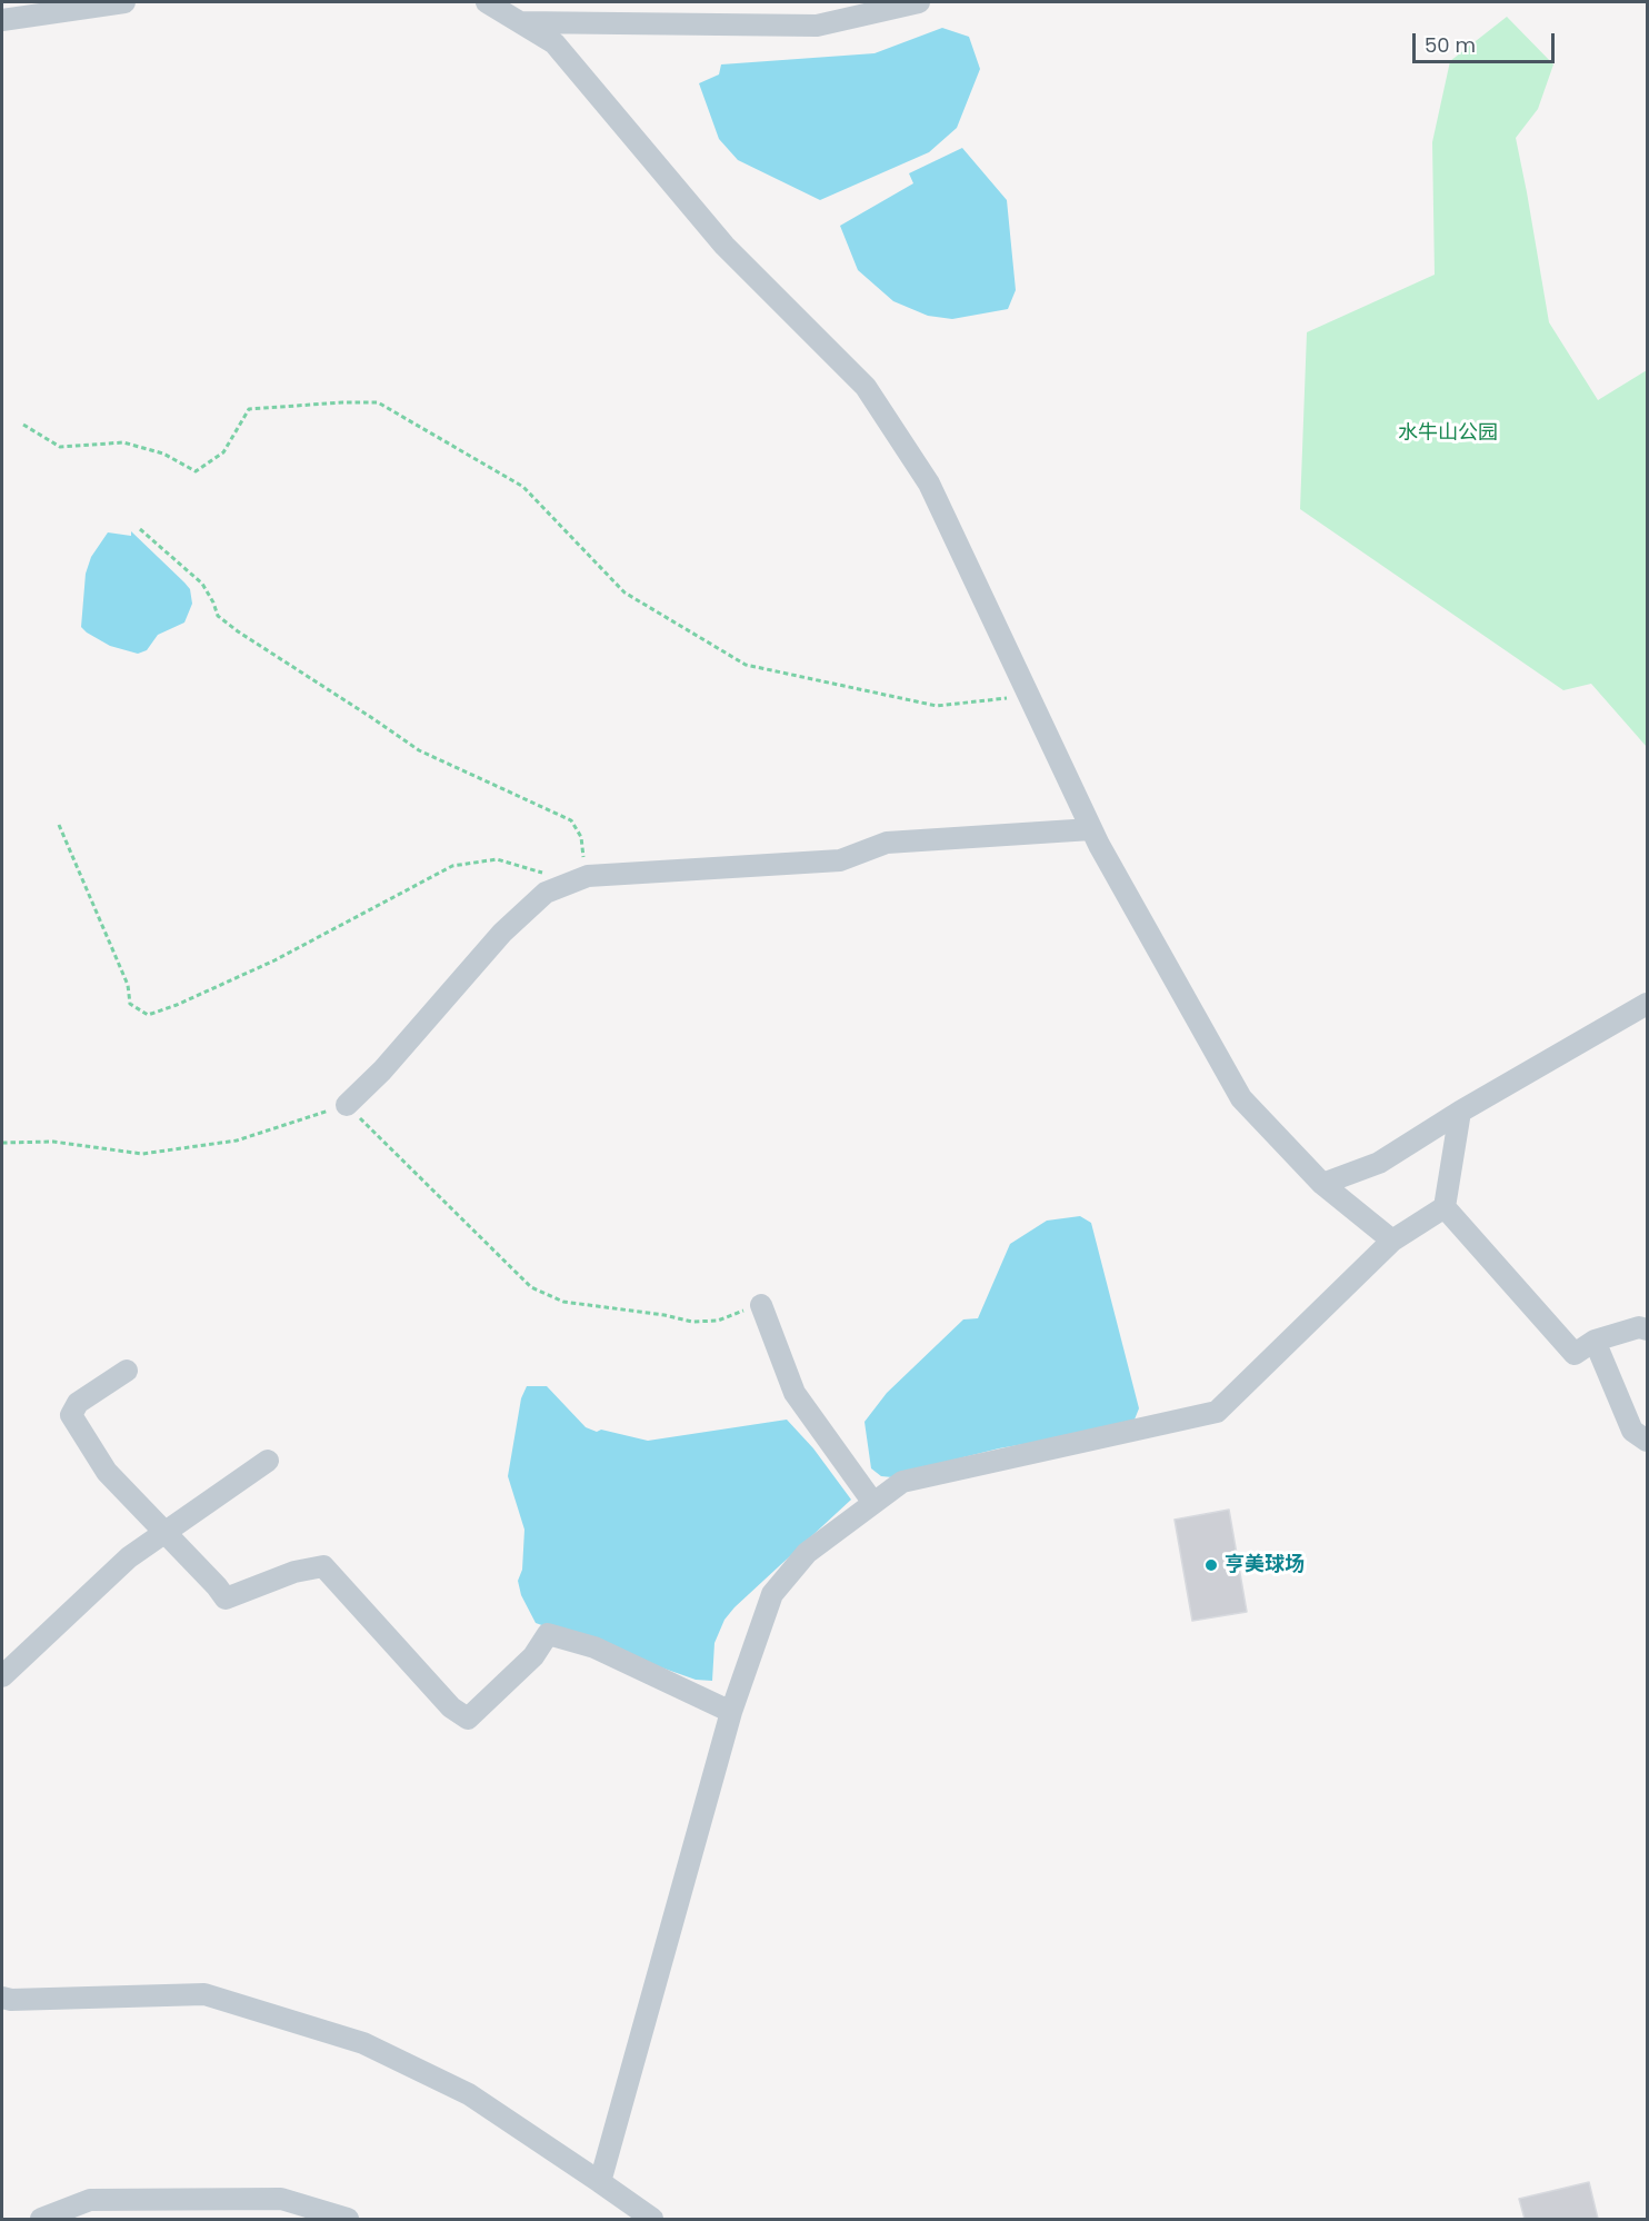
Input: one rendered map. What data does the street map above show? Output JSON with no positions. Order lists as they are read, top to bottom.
{
  "parks": ["水牛山公园"],
  "places": ["亨美球场"],
  "scale_bar": "50 m"
}
